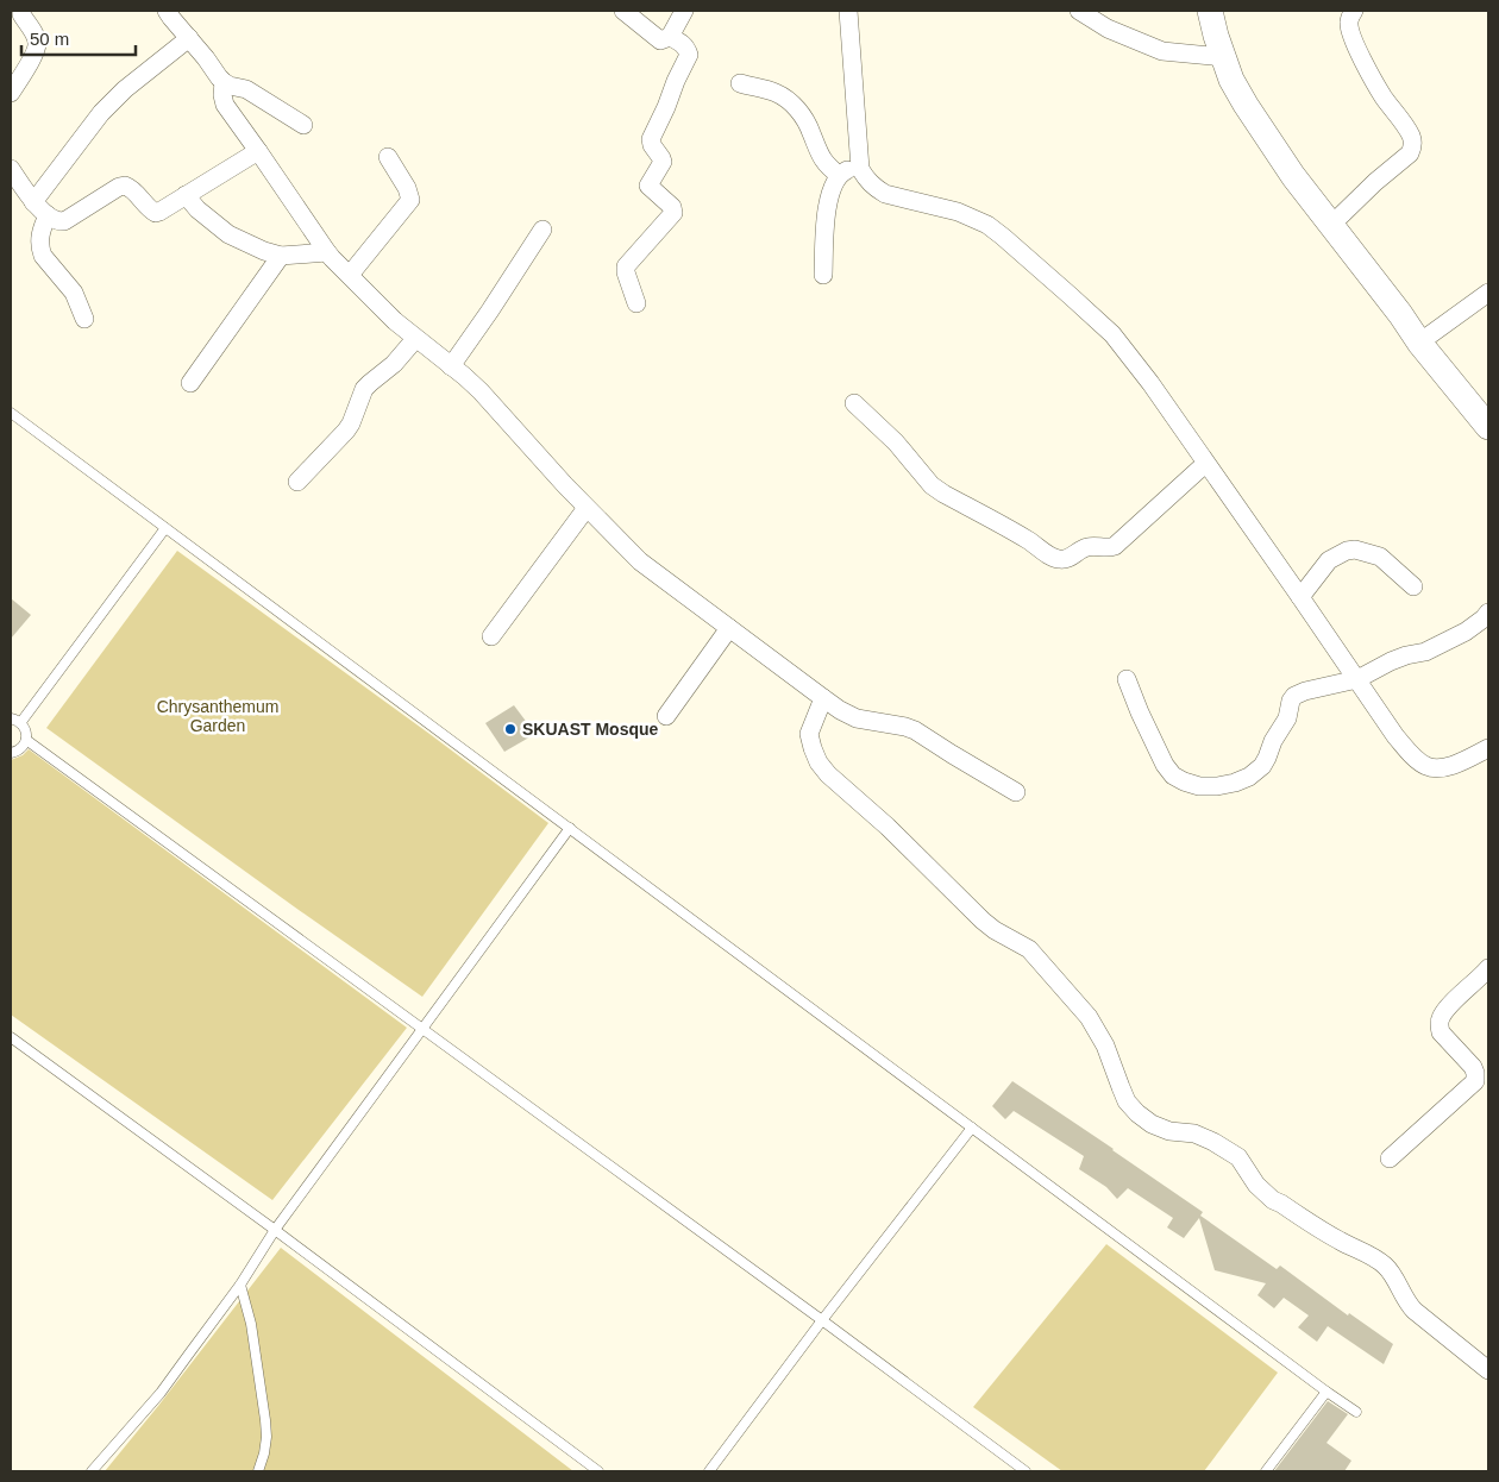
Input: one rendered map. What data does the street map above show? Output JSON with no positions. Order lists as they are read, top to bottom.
{
  "parks": ["Chrysanthemum Garden"],
  "places": ["SKUAST Mosque"],
  "scale_bar": "50 m"
}
